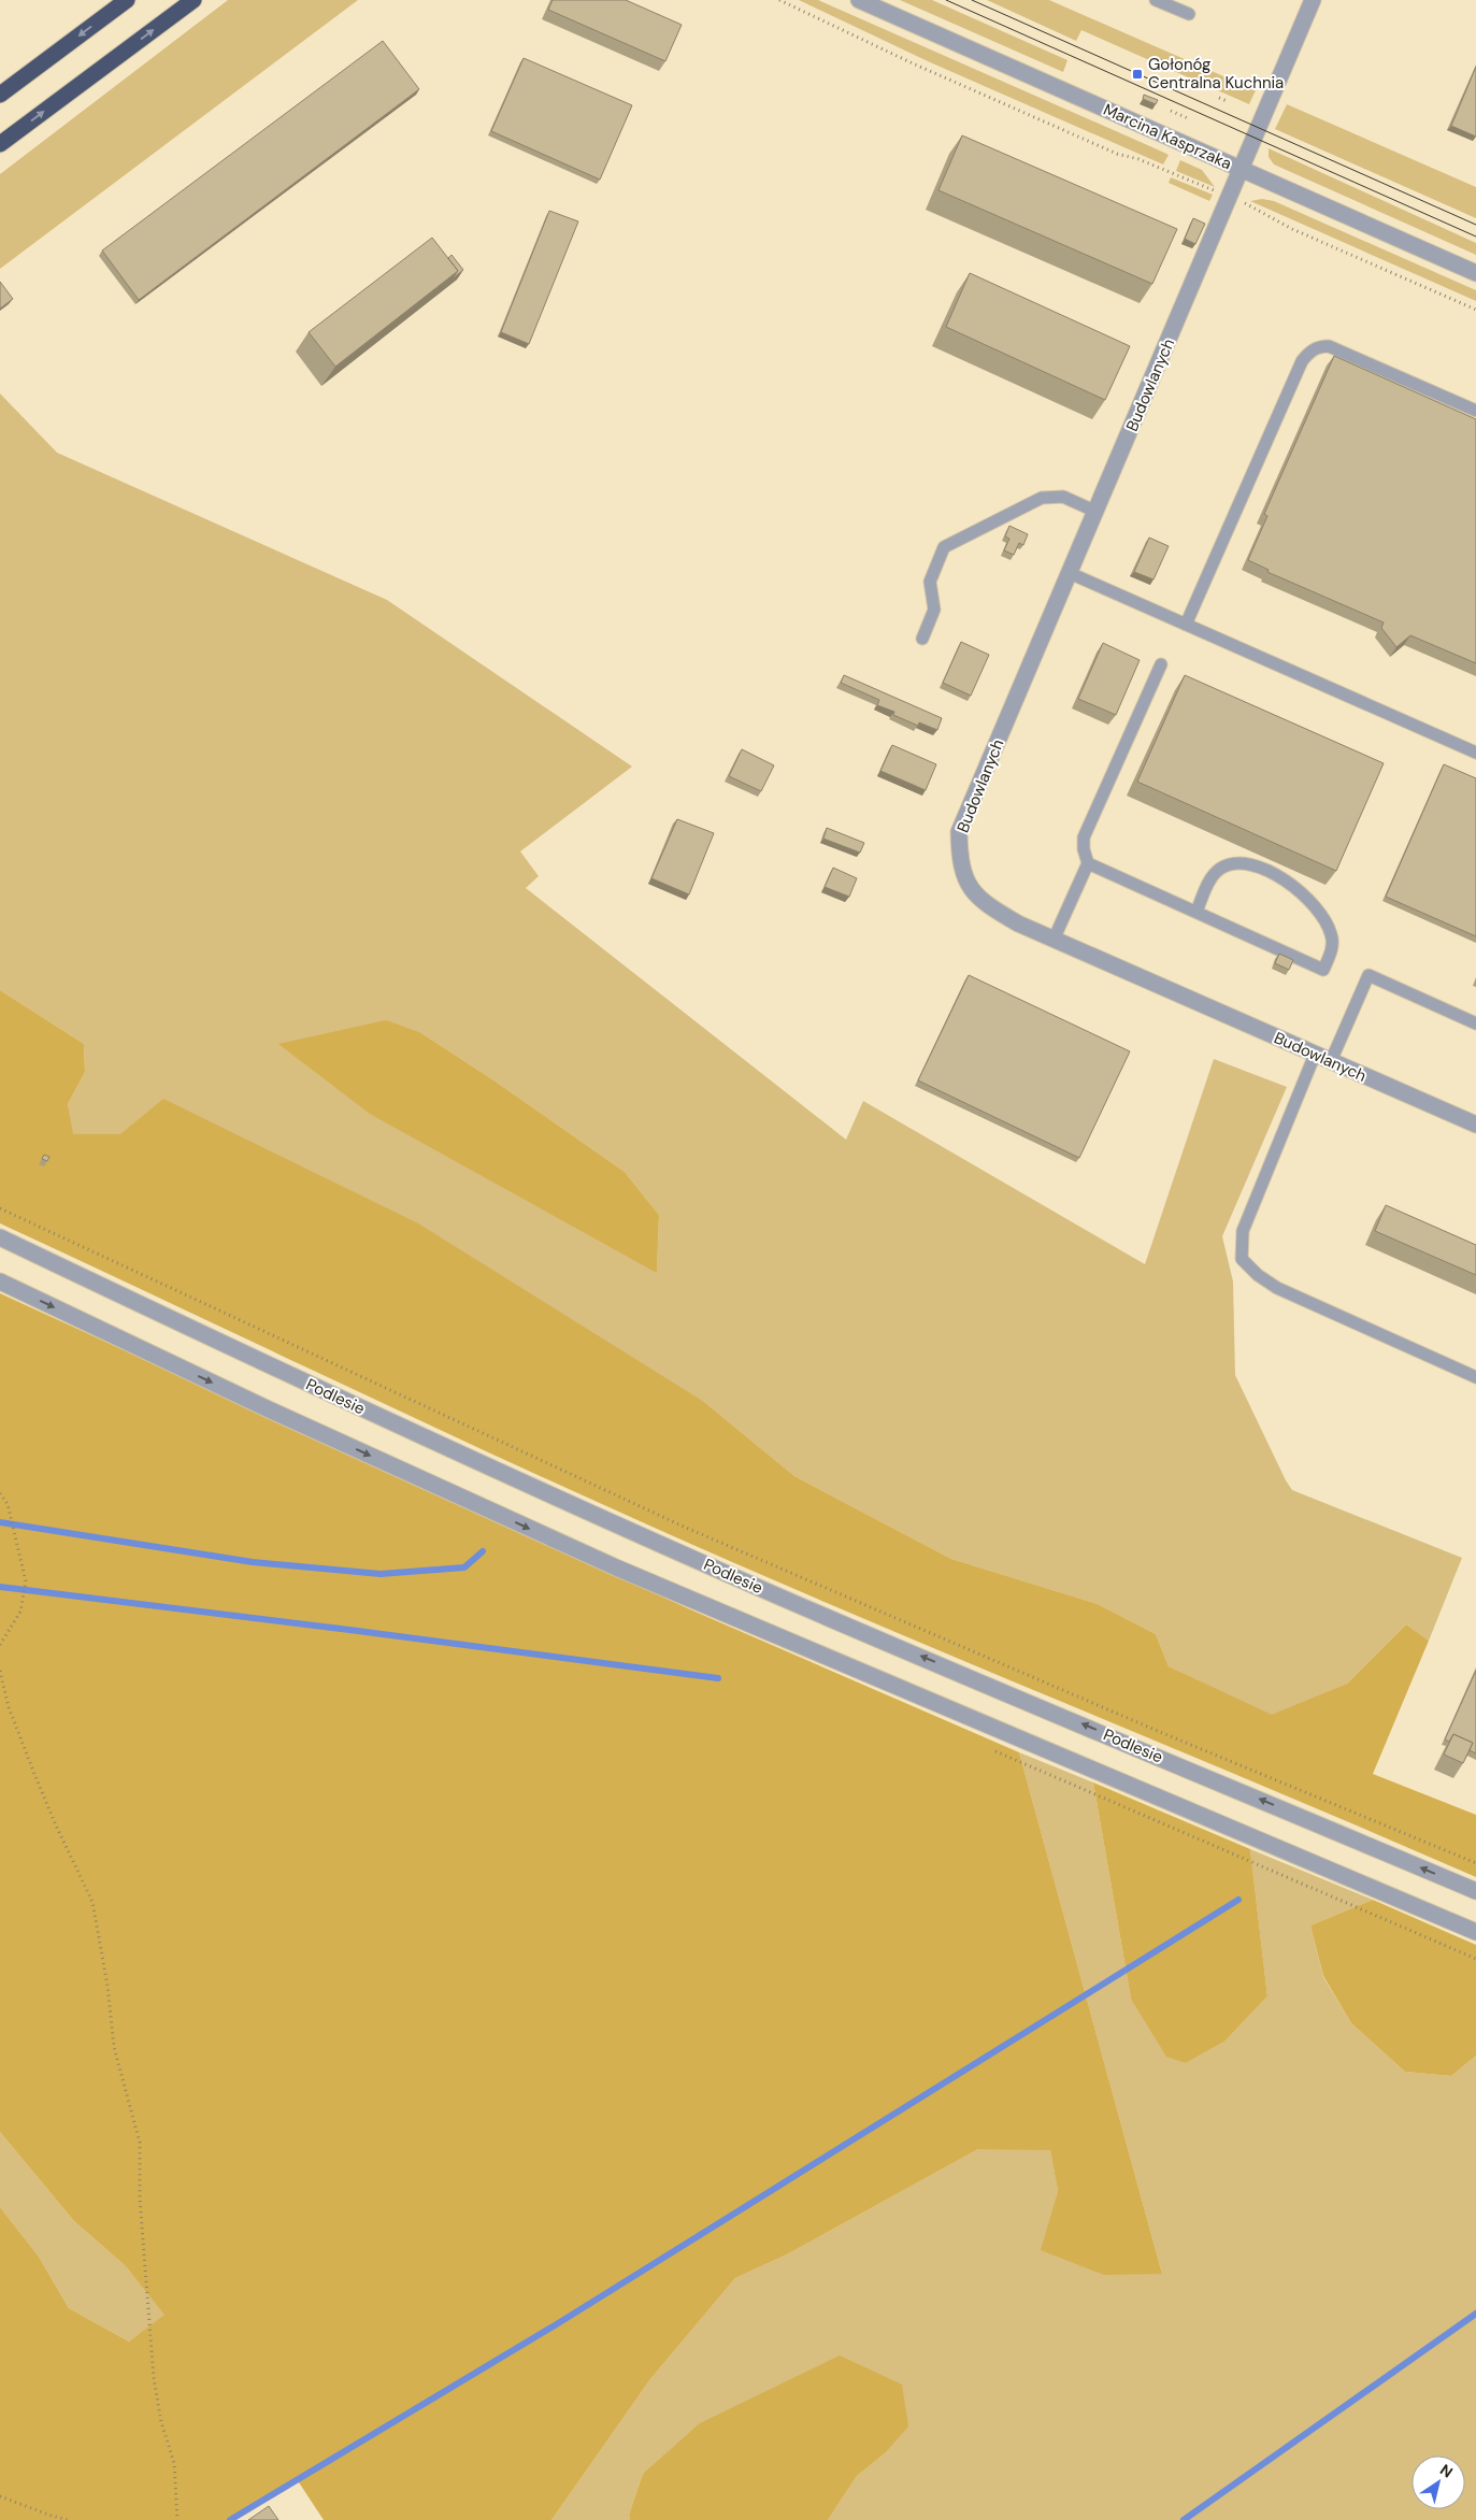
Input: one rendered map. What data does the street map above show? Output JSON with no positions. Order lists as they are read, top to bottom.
{
  "streets": {
    "street": ["Marcina Kasprzaka", "Budowlanych", "Podlesie"]
  },
  "crossings": [
    ["Marcina Kasprzaka", "Budowlanych"]
  ],
  "places": {
    "transit": ["Gołonóg Centralna Kuchnia"]
  },
  "north": "top right"
}
